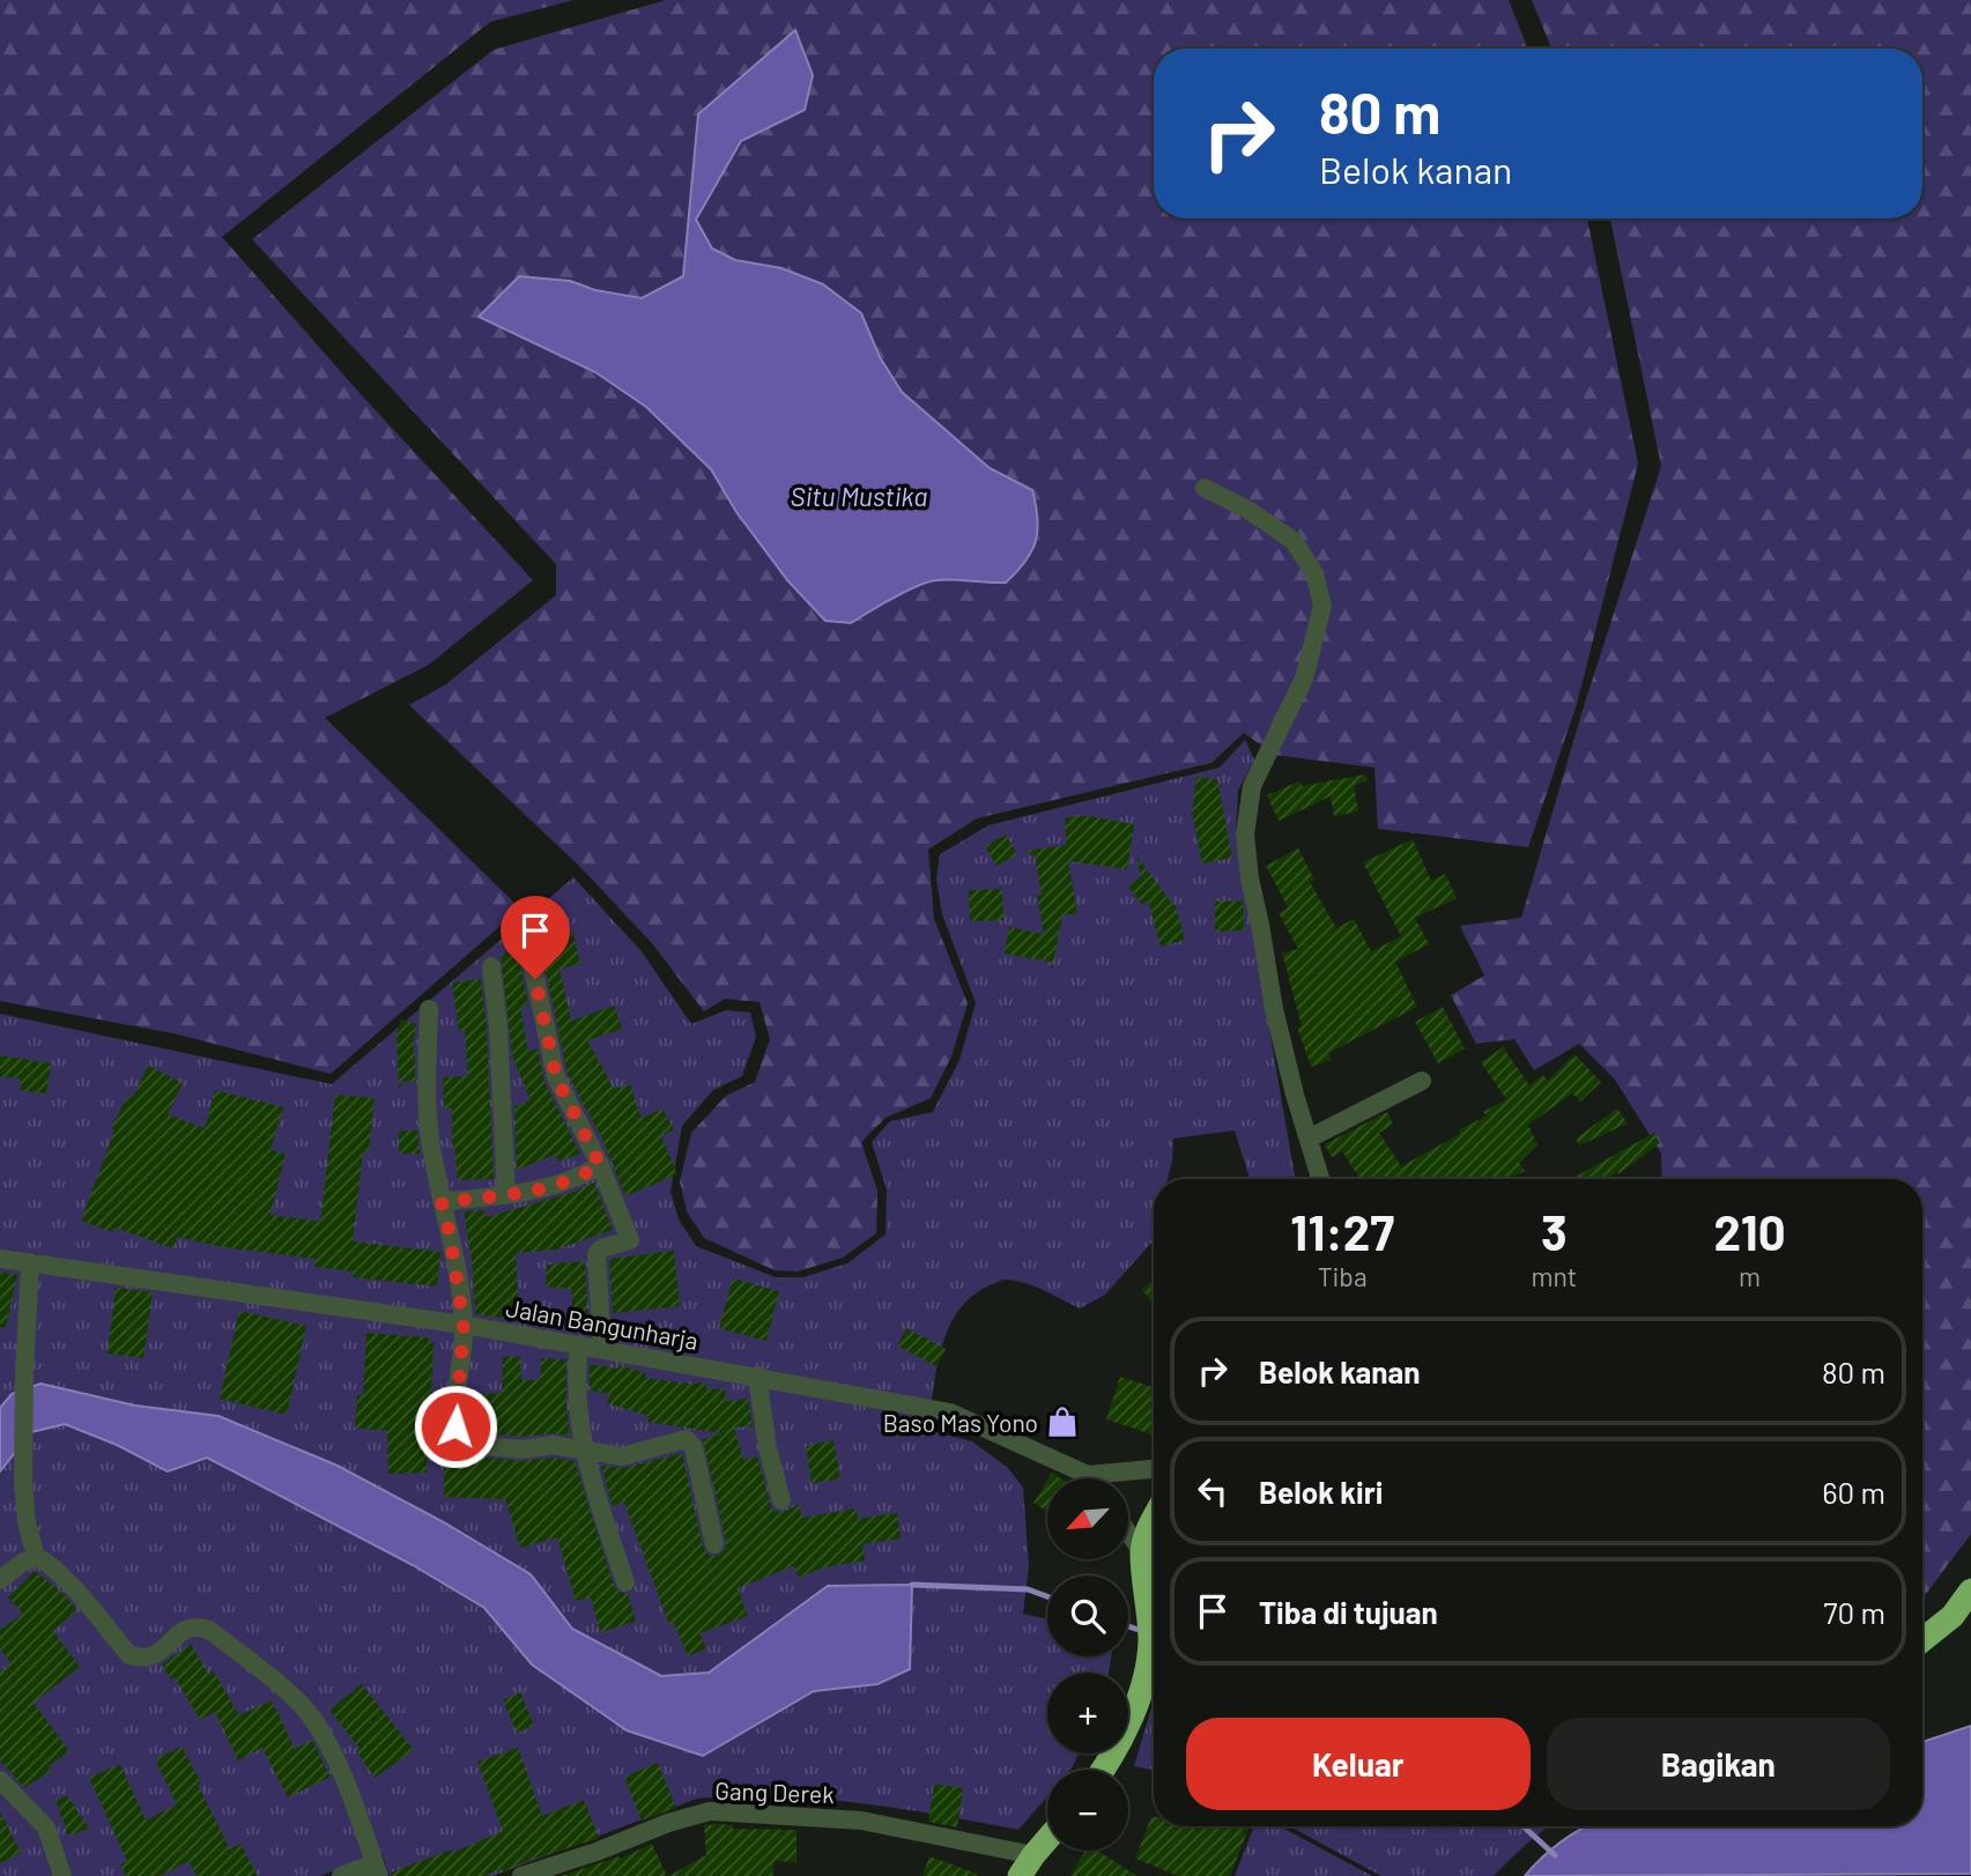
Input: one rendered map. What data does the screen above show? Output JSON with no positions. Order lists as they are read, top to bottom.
{
  "streets": {
    "street": ["Jalan Bangunharja", "Gang Derek"]
  },
  "water": ["Situ Mustika"],
  "places": {
    "shop": ["Baso Mas Yono"]
  },
  "north": "bottom left",
  "page": {
    "turn": ["80 m", "Belok kanan"],
    "eta": [
      "11:27",
      "Tiba",
      "3",
      "mnt",
      "210",
      "m"
    ],
    "list": [
      {
        "name": "Belok kanan",
        "value": "80 m"
      },
      {
        "name": "Belok kiri",
        "value": "60 m"
      },
      {
        "name": "Tiba di tujuan",
        "value": "70 m"
      }
    ],
    "map_buttons": ["+", "−"],
    "buttons": ["Keluar", "Bagikan"]
  }
}
